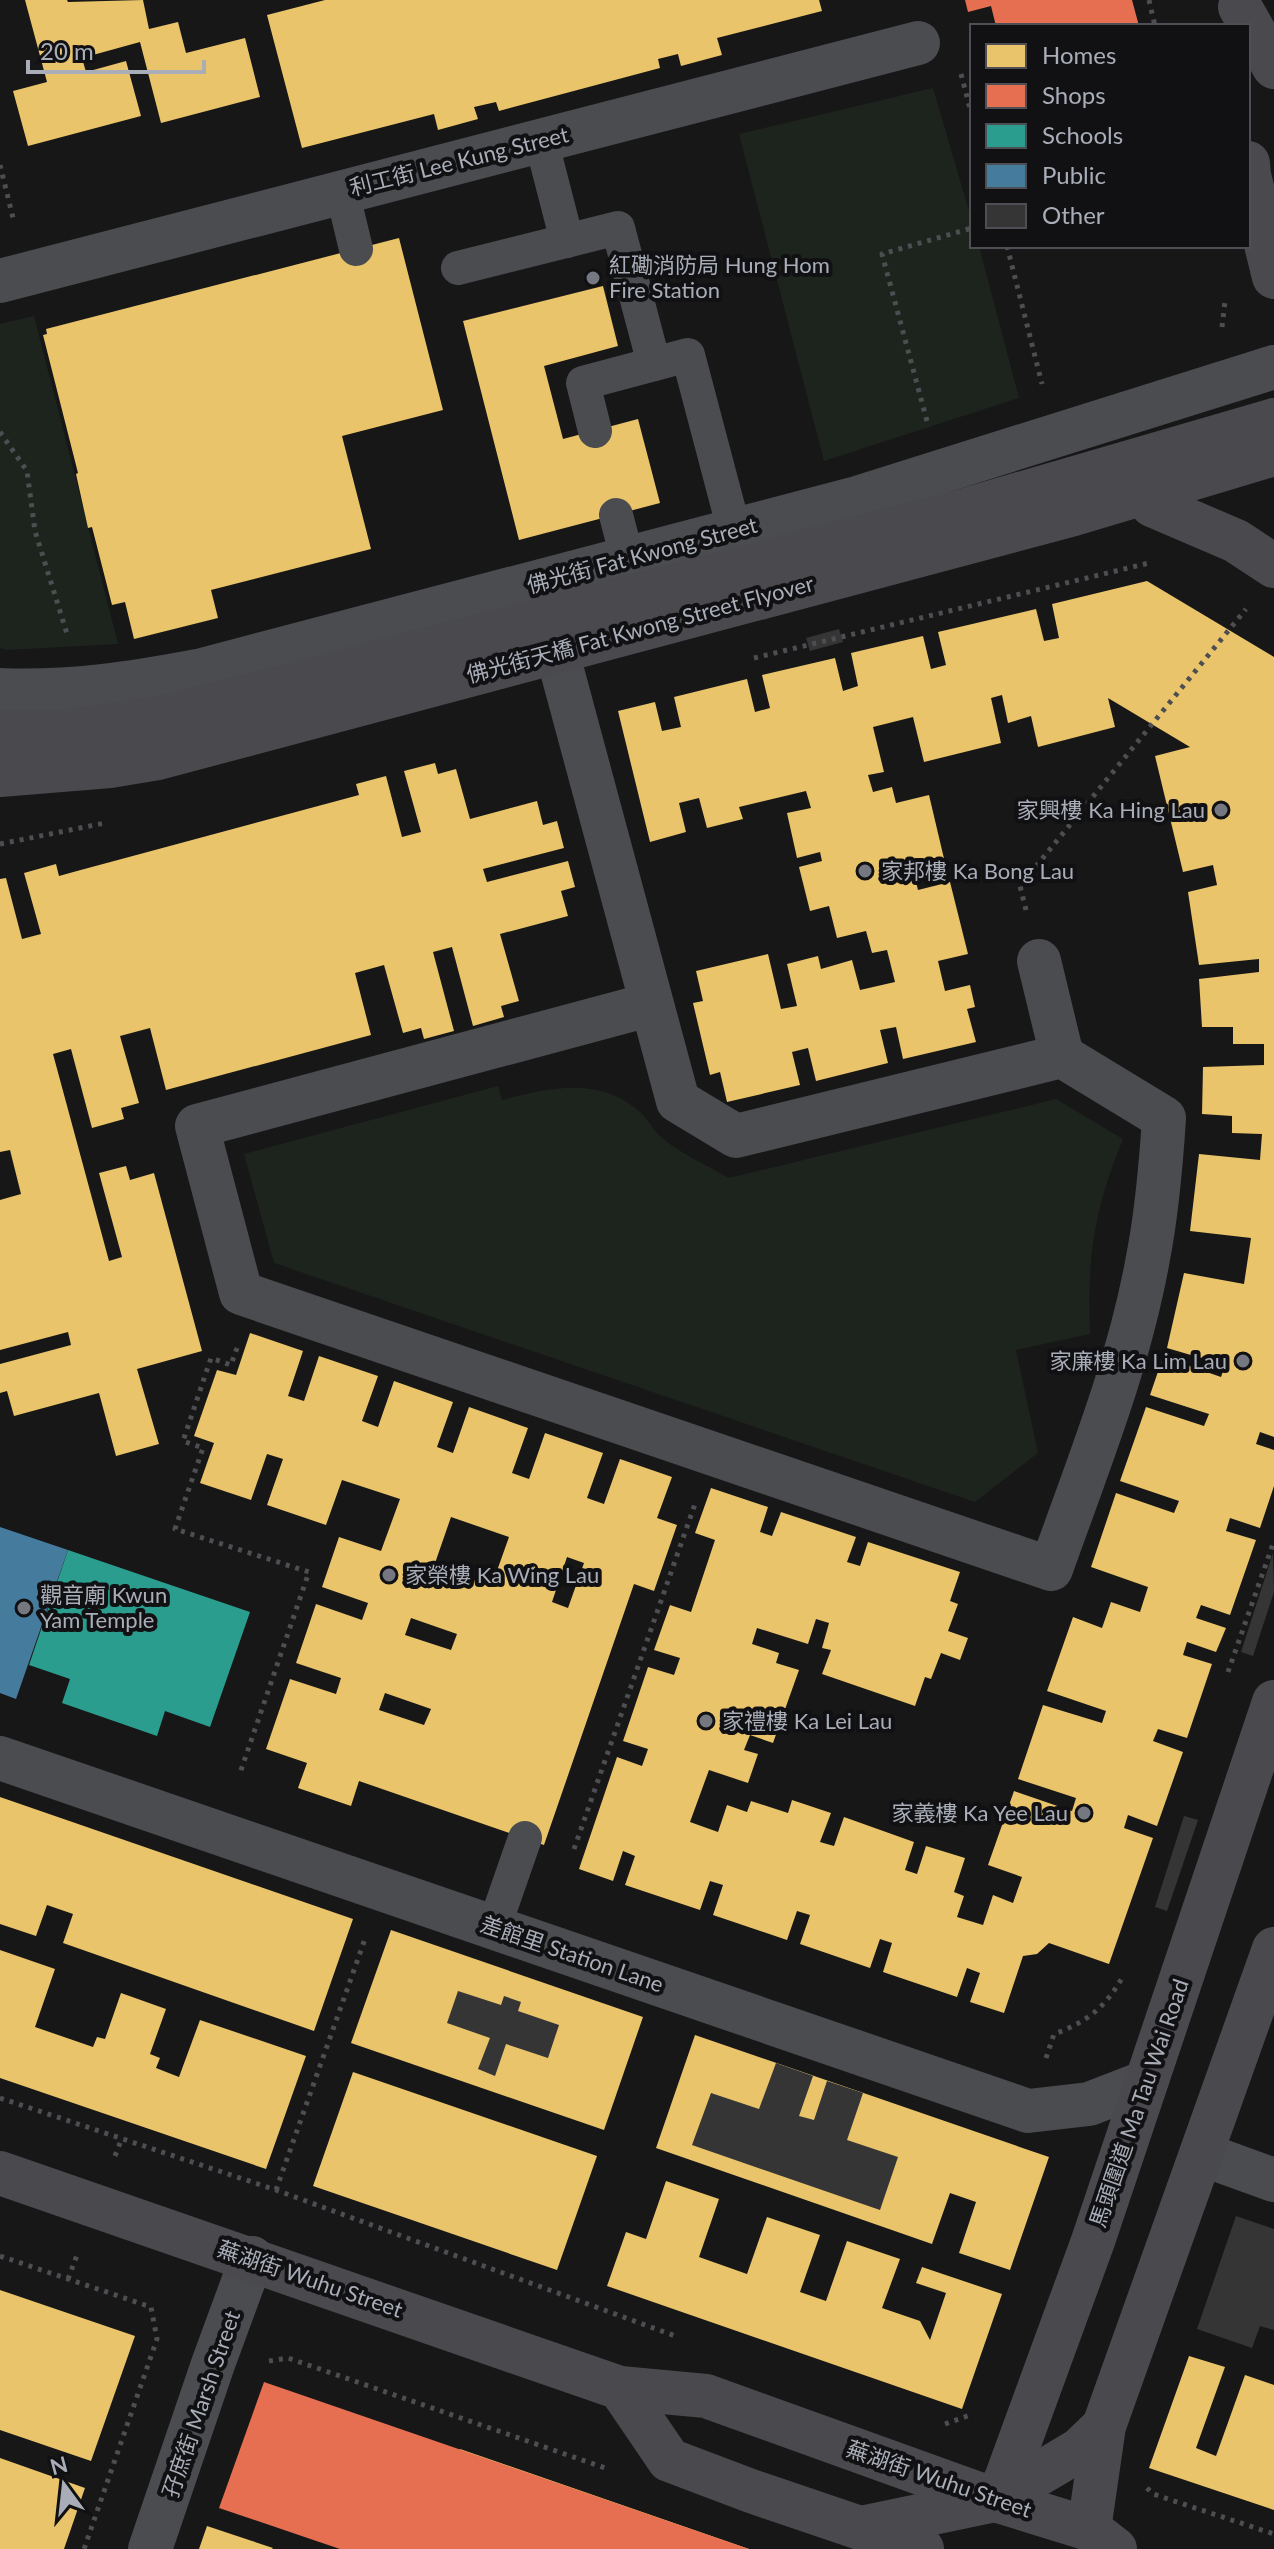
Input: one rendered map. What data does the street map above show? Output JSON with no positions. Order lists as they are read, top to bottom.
{
  "streets": {
    "main road": ["佛光街天橋 Fat Kwong Street Flyover", "馬頭圍道 Ma Tau Wai Road", "蕪湖街 Wuhu Street"],
    "street": [
      "利工街 Lee Kung Street",
      "佛光街 Fat Kwong Street",
      "差館里 Station Lane",
      "孖庶街 Marsh Street"
    ]
  },
  "crossings": [
    ["差館里 Station Lane", "馬頭圍道 Ma Tau Wai Road"],
    ["馬頭圍道 Ma Tau Wai Road", "蕪湖街 Wuhu Street"],
    ["蕪湖街 Wuhu Street", "孖庶街 Marsh Street"]
  ],
  "places": [
    "紅磡消防局 Hung Hom Fire Station",
    "家興樓 Ka Hing Lau",
    "家邦樓 Ka Bong Lau",
    "家廉樓 Ka Lim Lau",
    "家榮樓 Ka Wing Lau",
    "觀音廟 Kwun Yam Temple",
    "家禮樓 Ka Lei Lau",
    "家義樓 Ka Yee Lau"
  ],
  "legend": [
    "Homes",
    "Shops",
    "Schools",
    "Public",
    "Other"
  ],
  "scale_bar": "20 m",
  "north": "top"
}
